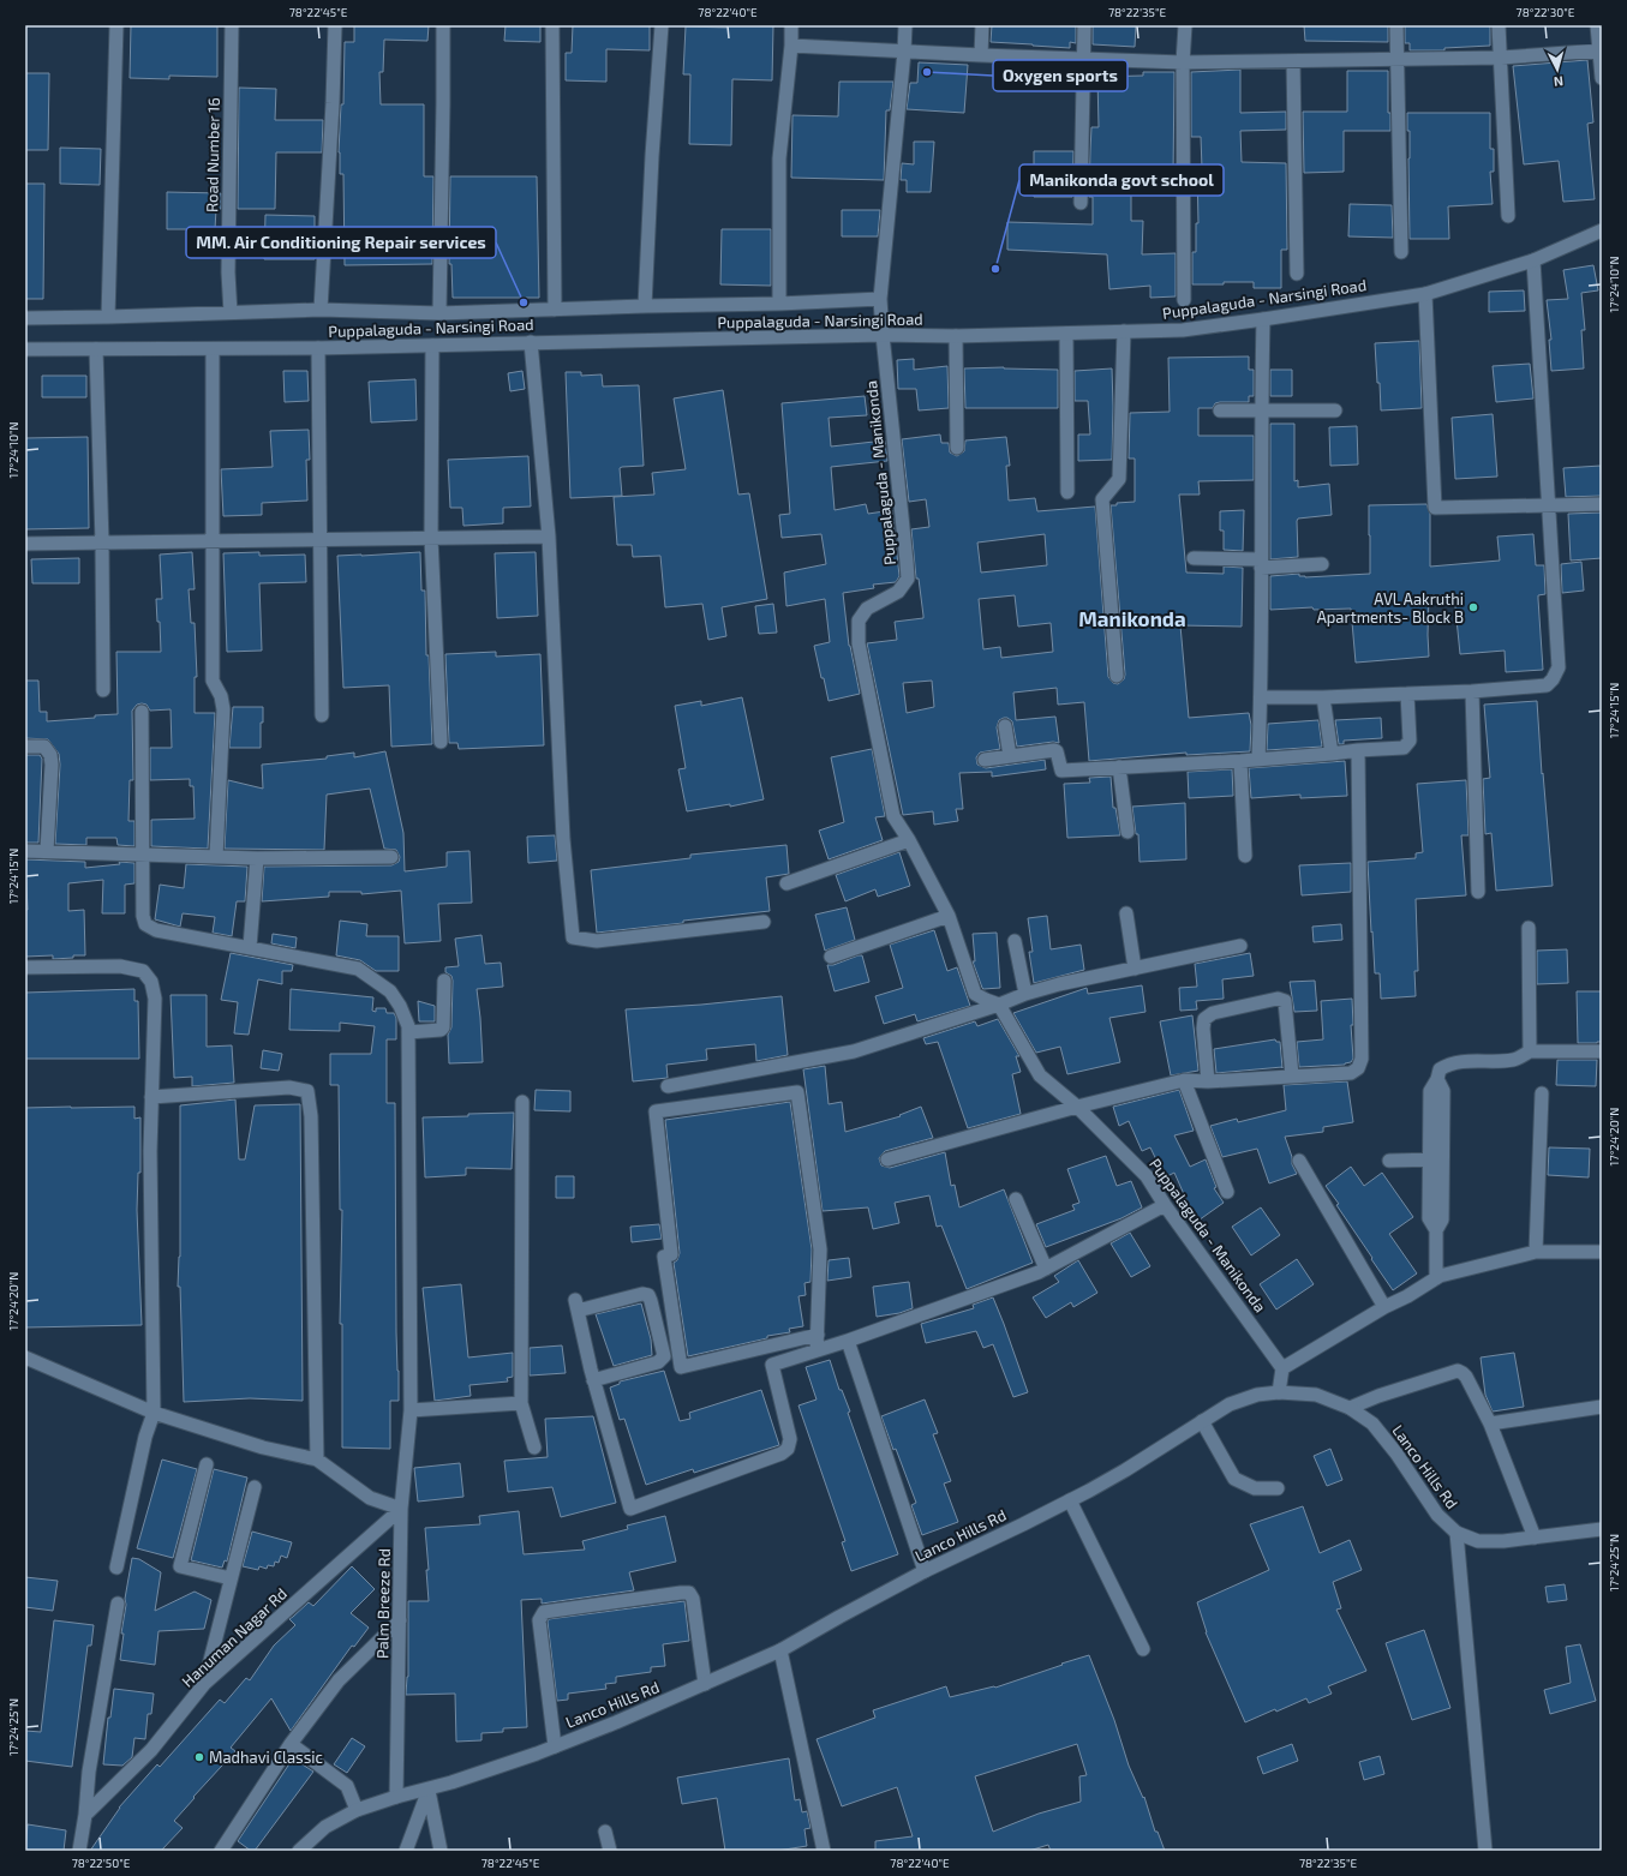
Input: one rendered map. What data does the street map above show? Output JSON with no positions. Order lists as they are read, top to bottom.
{
  "streets": {
    "street": [
      "Road Number 16",
      "Puppalaguda - Narsingi Road",
      "Puppalaguda - Manikonda",
      "Lanco Hills Rd",
      "Palm Breeze Rd",
      "Hanuman Nagar Rd"
    ]
  },
  "crossings": [
    ["Puppalaguda - Narsingi Road", "Puppalaguda - Manikonda"],
    ["Lanco Hills Rd", "Palm Breeze Rd"],
    ["Palm Breeze Rd", "Hanuman Nagar Rd"]
  ],
  "districts": ["Manikonda"],
  "places": [
    "Oxygen sports",
    "Manikonda govt school",
    "MM. Air Conditioning Repair services",
    "AVL Aakruthi Apartments- Block B",
    "Madhavi Classic"
  ],
  "north": "bottom",
  "coordinates": [
    "78°22'45\"E",
    "78°22'40\"E",
    "78°22'35\"E",
    "78°22'30\"E",
    "17°24'10\"N",
    "17°24'15\"N",
    "17°24'20\"N",
    "17°24'25\"N",
    "78°22'50\"E"
  ]
}
